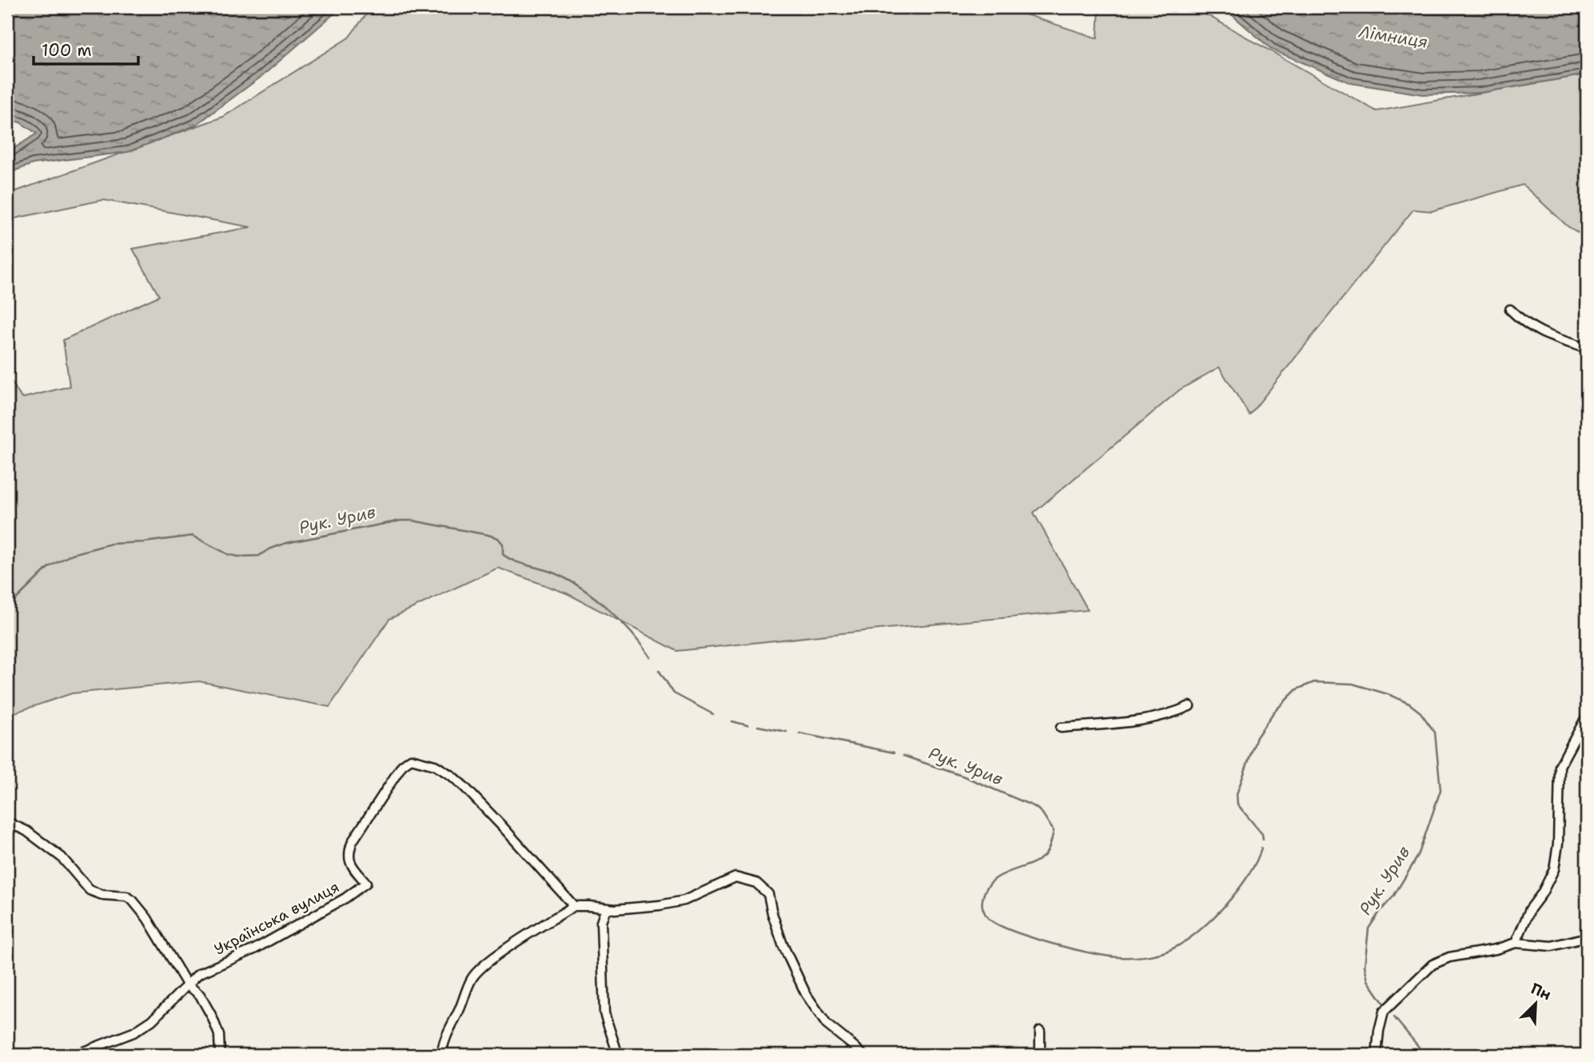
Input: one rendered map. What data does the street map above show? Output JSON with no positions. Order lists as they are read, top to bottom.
{
  "streets": {
    "street": ["Українська вулиця"]
  },
  "water": ["Лімниця", "Рук. Урив"],
  "scale_bar": "100 m",
  "north": "top right"
}
